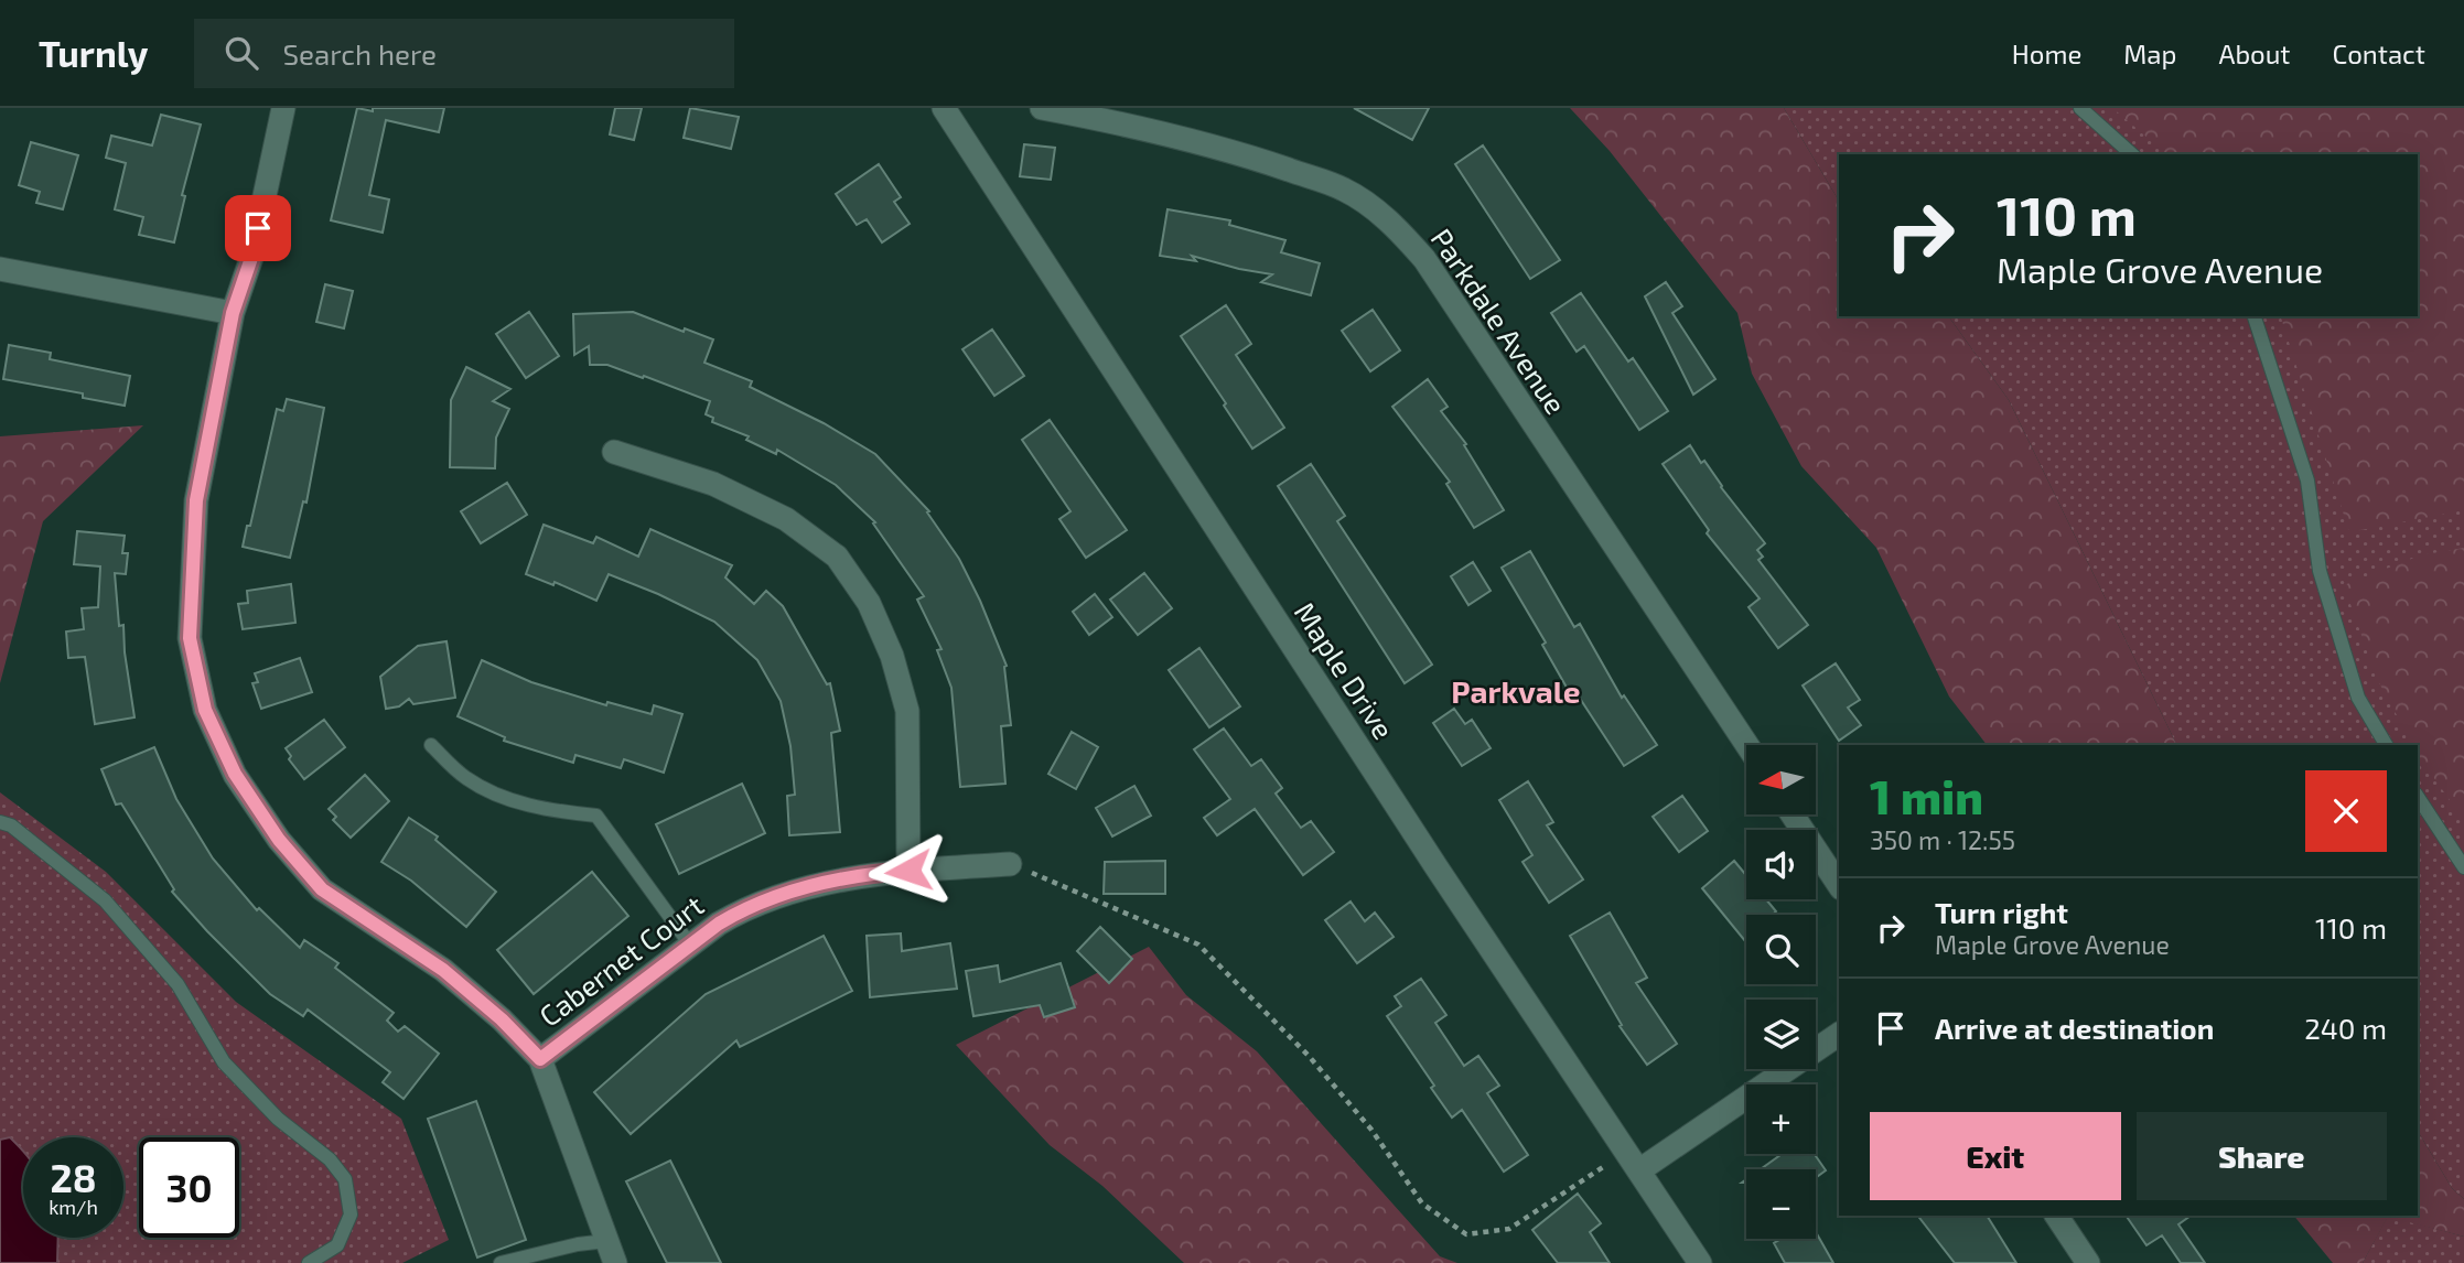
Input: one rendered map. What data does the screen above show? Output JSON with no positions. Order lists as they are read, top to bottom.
{
  "streets": {
    "street": ["Parkdale Avenue", "Maple Drive", "Cabernet Court"]
  },
  "districts": ["Parkvale"],
  "north": "left",
  "page": {
    "header": "Turnly",
    "search": "Search here",
    "nav": [
      "Home",
      "Map",
      "About",
      "Contact"
    ],
    "turn": ["110 m", "Maple Grove Avenue"],
    "map_buttons": ["+", "−"],
    "heading": ["1 min", "350 m · 12:55"],
    "list": [
      {
        "name": "Turn right",
        "note": "Maple Grove Avenue",
        "value": "110 m"
      },
      {
        "name": "Arrive at destination",
        "value": "240 m"
      }
    ],
    "buttons": ["Exit", "Share"],
    "speed": "28 km/h",
    "limit": "30"
  }
}
